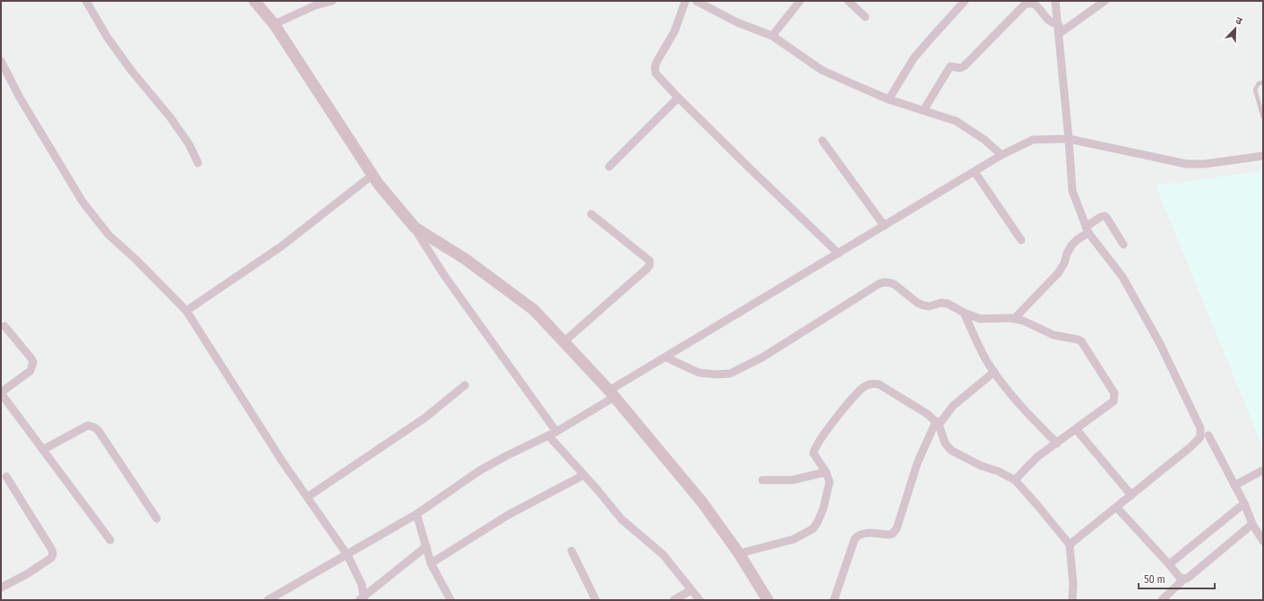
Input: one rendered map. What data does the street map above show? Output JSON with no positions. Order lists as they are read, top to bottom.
{
  "scale_bar": "50 m",
  "north": "top right"
}
